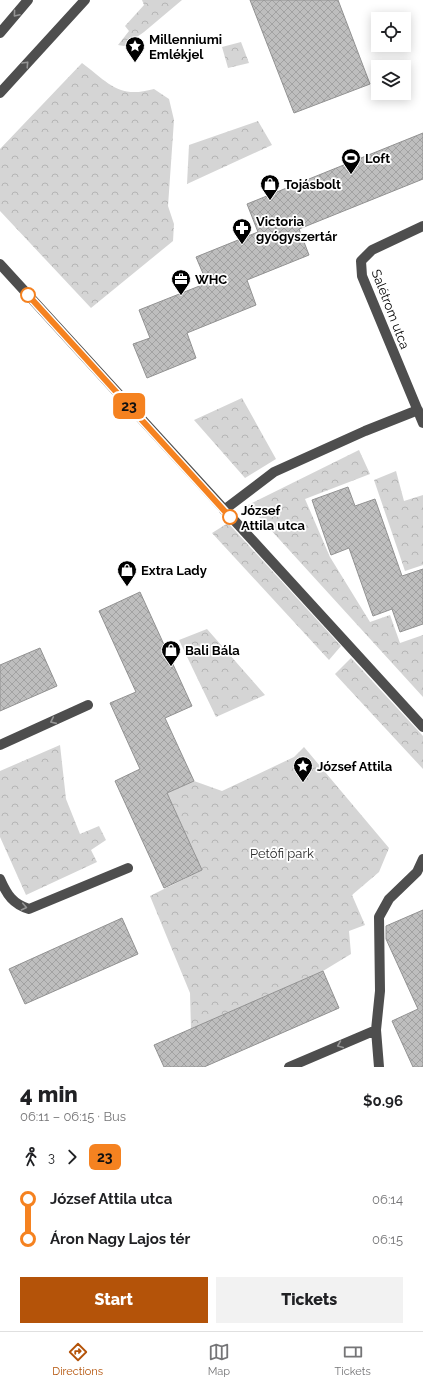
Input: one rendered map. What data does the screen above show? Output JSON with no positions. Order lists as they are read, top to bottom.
{
  "streets": {
    "street": ["Salétrom utca"]
  },
  "parks": ["Petőfi park"],
  "places": {
    "place": ["Millenniumi Emlékjel", "József Attila"],
    "sports": ["Loft"],
    "shop": ["Tojásbolt", "Extra Lady", "Bali Bála"],
    "pharmacy": ["Victoria gyógyszertár"],
    "office": ["WHC"],
    "other": ["József Attila utca"]
  },
  "lines": ["bus line 23"],
  "page": {
    "on_map": "23",
    "heading": ["4 min", "06:11 – 06:15 · Bus", "$0.96"],
    "legs": ["3", "23"],
    "list": [
      {
        "name": "József Attila utca",
        "value": "06:14"
      },
      {
        "name": "Áron Nagy Lajos tér",
        "value": "06:15"
      }
    ],
    "buttons": ["Start", "Tickets"],
    "tabs": ["Directions", "Map", "Tickets"]
  }
}
